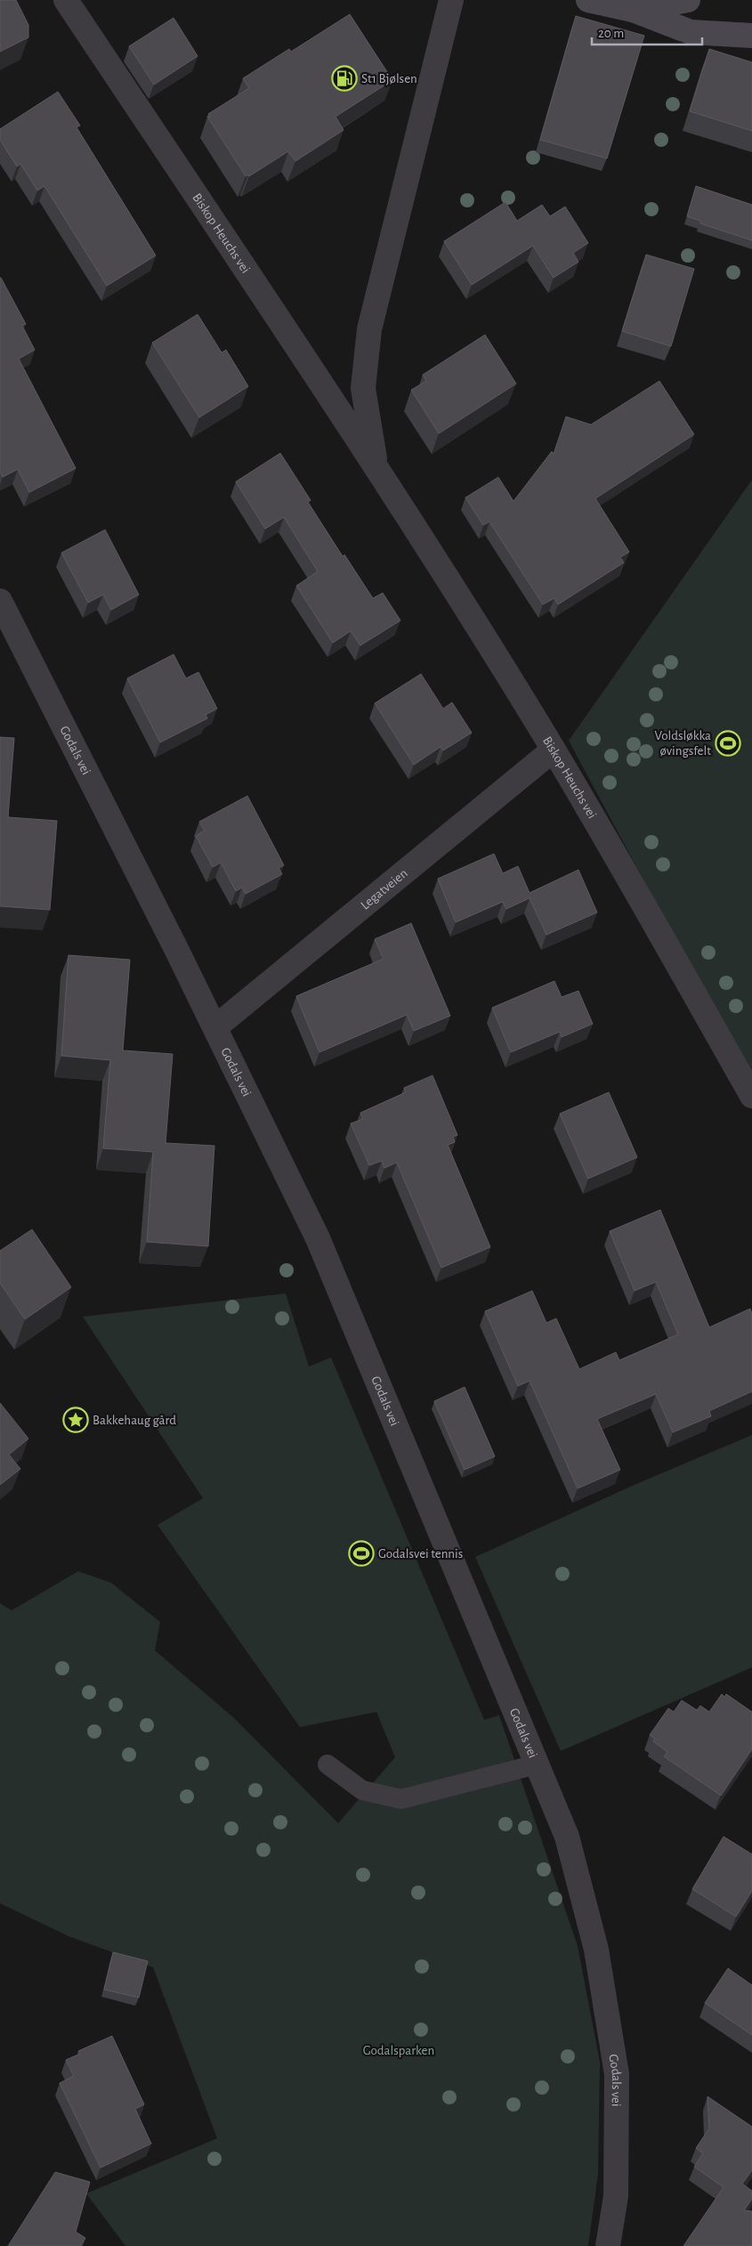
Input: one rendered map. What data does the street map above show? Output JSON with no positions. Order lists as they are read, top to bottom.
{
  "streets": {
    "street": ["Biskop Heuchs vei", "Godals vei", "Legatveien"]
  },
  "crossings": [
    ["Biskop Heuchs vei", "Legatveien"],
    ["Godals vei", "Legatveien"]
  ],
  "parks": ["Godalsparken"],
  "places": {
    "fuel station": ["St1 Bjølsen"],
    "sports": ["Voldsløkka øvingsfelt", "Godalsvei tennis"],
    "place": ["Bakkehaug gård"]
  },
  "scale_bar": "20 m"
}
